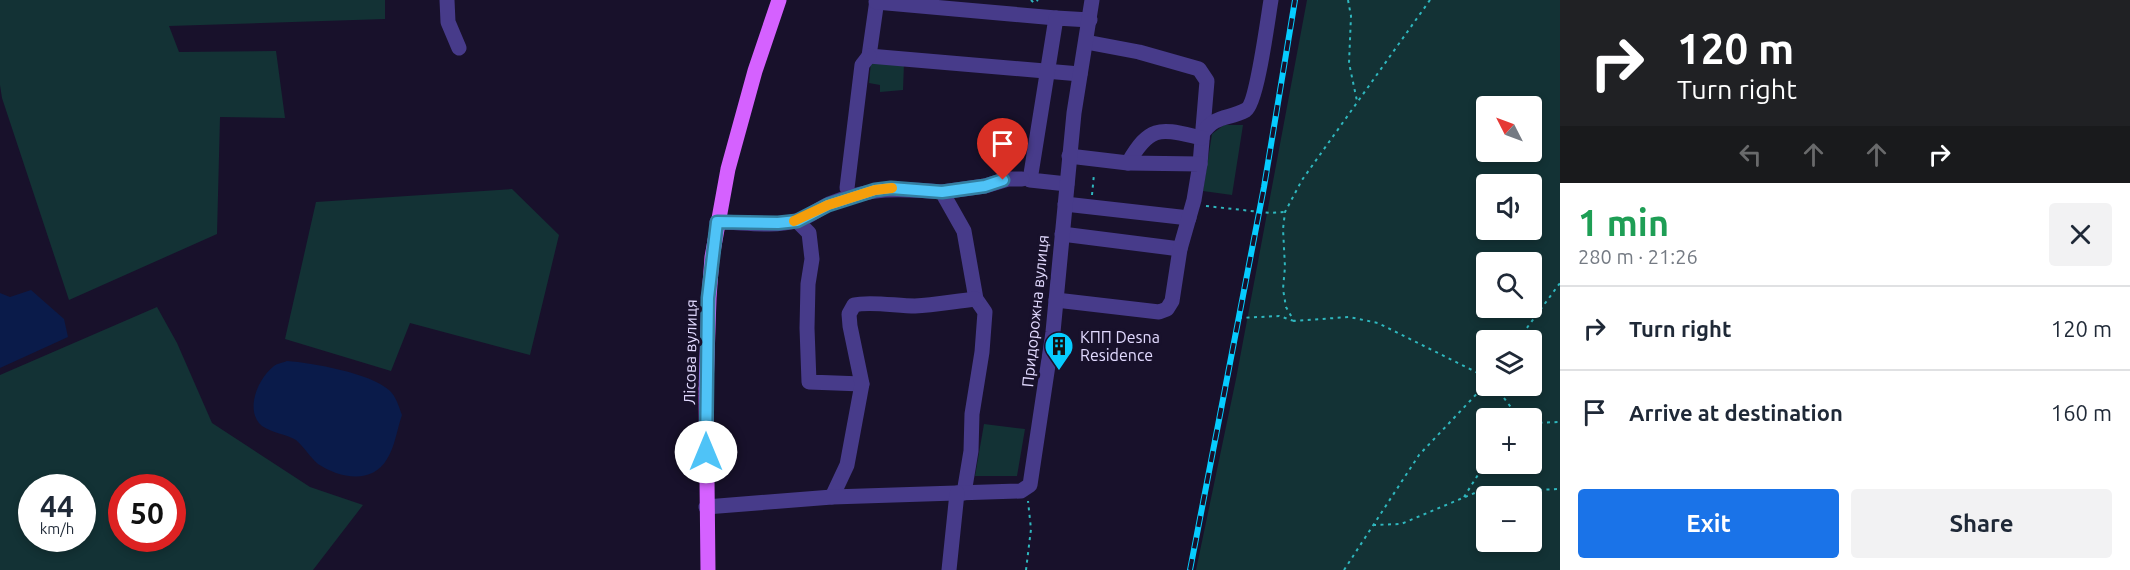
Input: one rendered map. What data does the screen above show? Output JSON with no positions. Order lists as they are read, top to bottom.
{
  "streets": {
    "main road": ["Лісова вулиця"],
    "street": ["Придорожна вулиця"]
  },
  "places": {
    "building": ["КПП Desna Residence"]
  },
  "north": "top left",
  "page": {
    "turn": ["120 m", "Turn right"],
    "map_buttons": ["+", "−"],
    "heading": ["1 min", "280 m · 21:26"],
    "list": [
      {
        "name": "Turn right",
        "value": "120 m"
      },
      {
        "name": "Arrive at destination",
        "value": "160 m"
      }
    ],
    "speed": "44 km/h",
    "limit": "50",
    "buttons": ["Exit", "Share"]
  }
}
